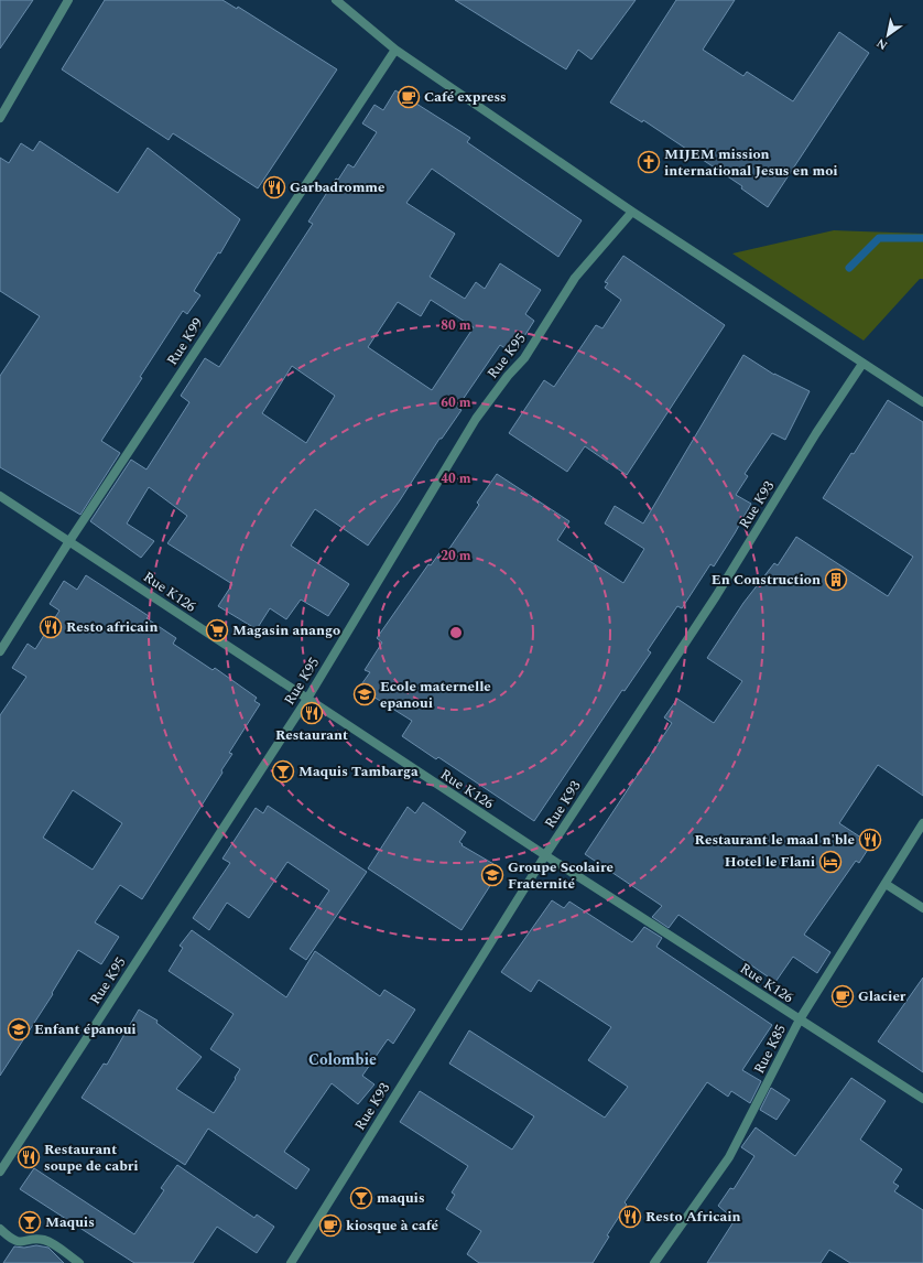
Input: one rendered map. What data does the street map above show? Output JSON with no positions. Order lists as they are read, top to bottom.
{
  "streets": {
    "street": [
      "Rue K99",
      "Rue K95",
      "Rue K93",
      "Rue K126",
      "Rue K85"
    ]
  },
  "crossings": [
    ["Rue K99", "Rue K126"],
    ["Rue K95", "Rue K126"],
    ["Rue K93", "Rue K126"],
    ["Rue K126", "Rue K85"]
  ],
  "districts": ["Colombie"],
  "places": {
    "cafe": ["Café express", "Glacier", "kiosque à café"],
    "church": ["MIJEM mission international Jesus en moi"],
    "restaurant": [
      "Garbadromme",
      "Resto africain",
      "Restaurant",
      "Restaurant le maal n'ble",
      "Restaurant soupe de cabri",
      "Resto Africain"
    ],
    "building": ["En Construction"],
    "supermarket": ["Magasin anango"],
    "school or university": ["Ecole maternelle epanoui", "Groupe Scolaire Fraternité", "Enfant épanoui"],
    "bar": ["Maquis Tambarga", "maquis", "Maquis"],
    "hotel": ["Hotel le Flani"]
  },
  "north": "bottom left",
  "rings": [
    "80 m",
    "60 m",
    "40 m",
    "20 m"
  ]
}
